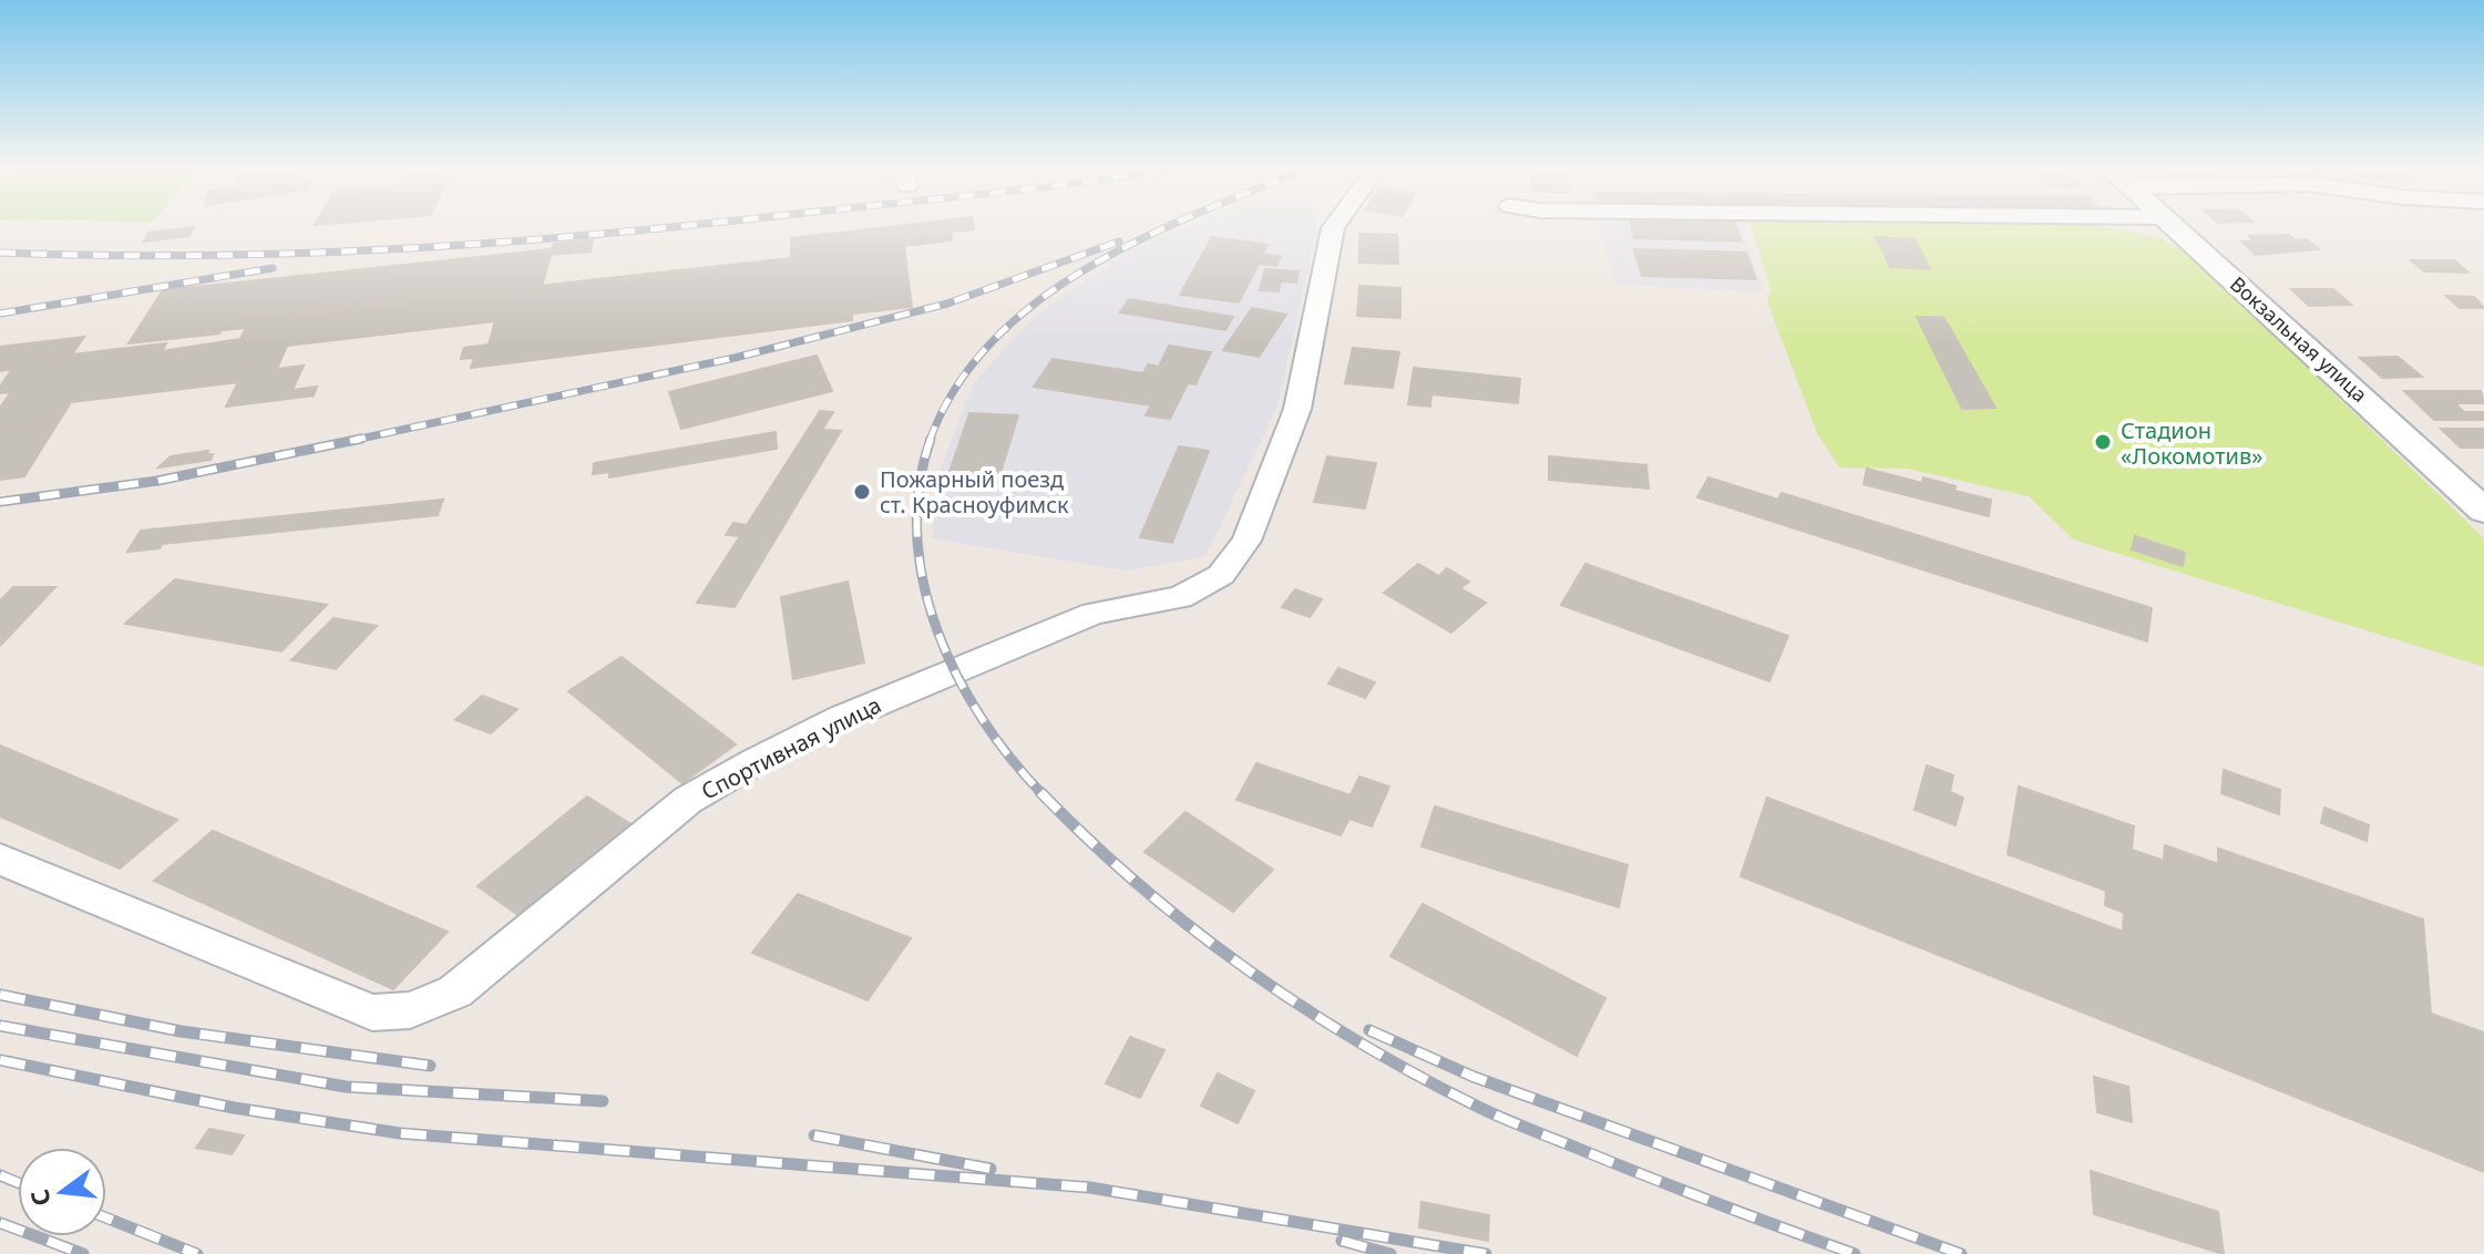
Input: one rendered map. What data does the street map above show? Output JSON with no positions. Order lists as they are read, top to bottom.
{
  "streets": {
    "street": ["Вокзальная улица", "Спортивная улица"]
  },
  "places": ["Стадион «Локомотив»", "Пожарный поезд ст. Красноуфимск"],
  "north": "left"
}
